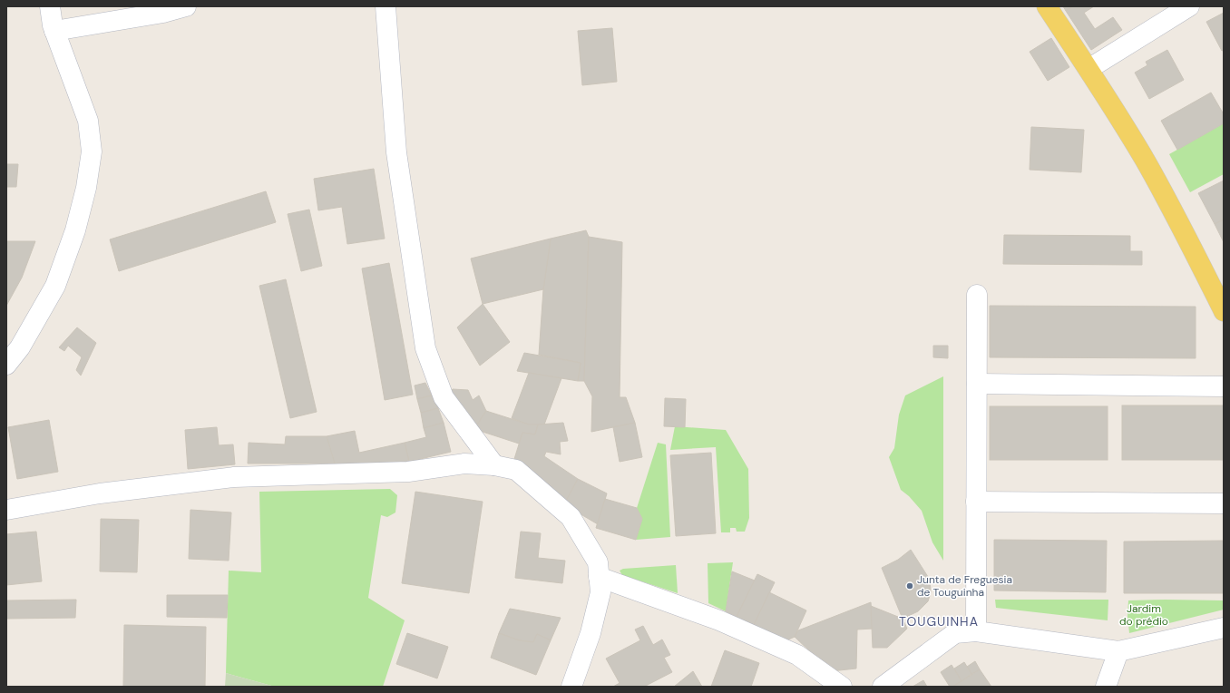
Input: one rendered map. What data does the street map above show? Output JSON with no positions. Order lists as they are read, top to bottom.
{
  "districts": ["TOUGUINHA"],
  "parks": ["Jardim do prédio"],
  "places": ["Junta de Freguesia de Touguinha"]
}
